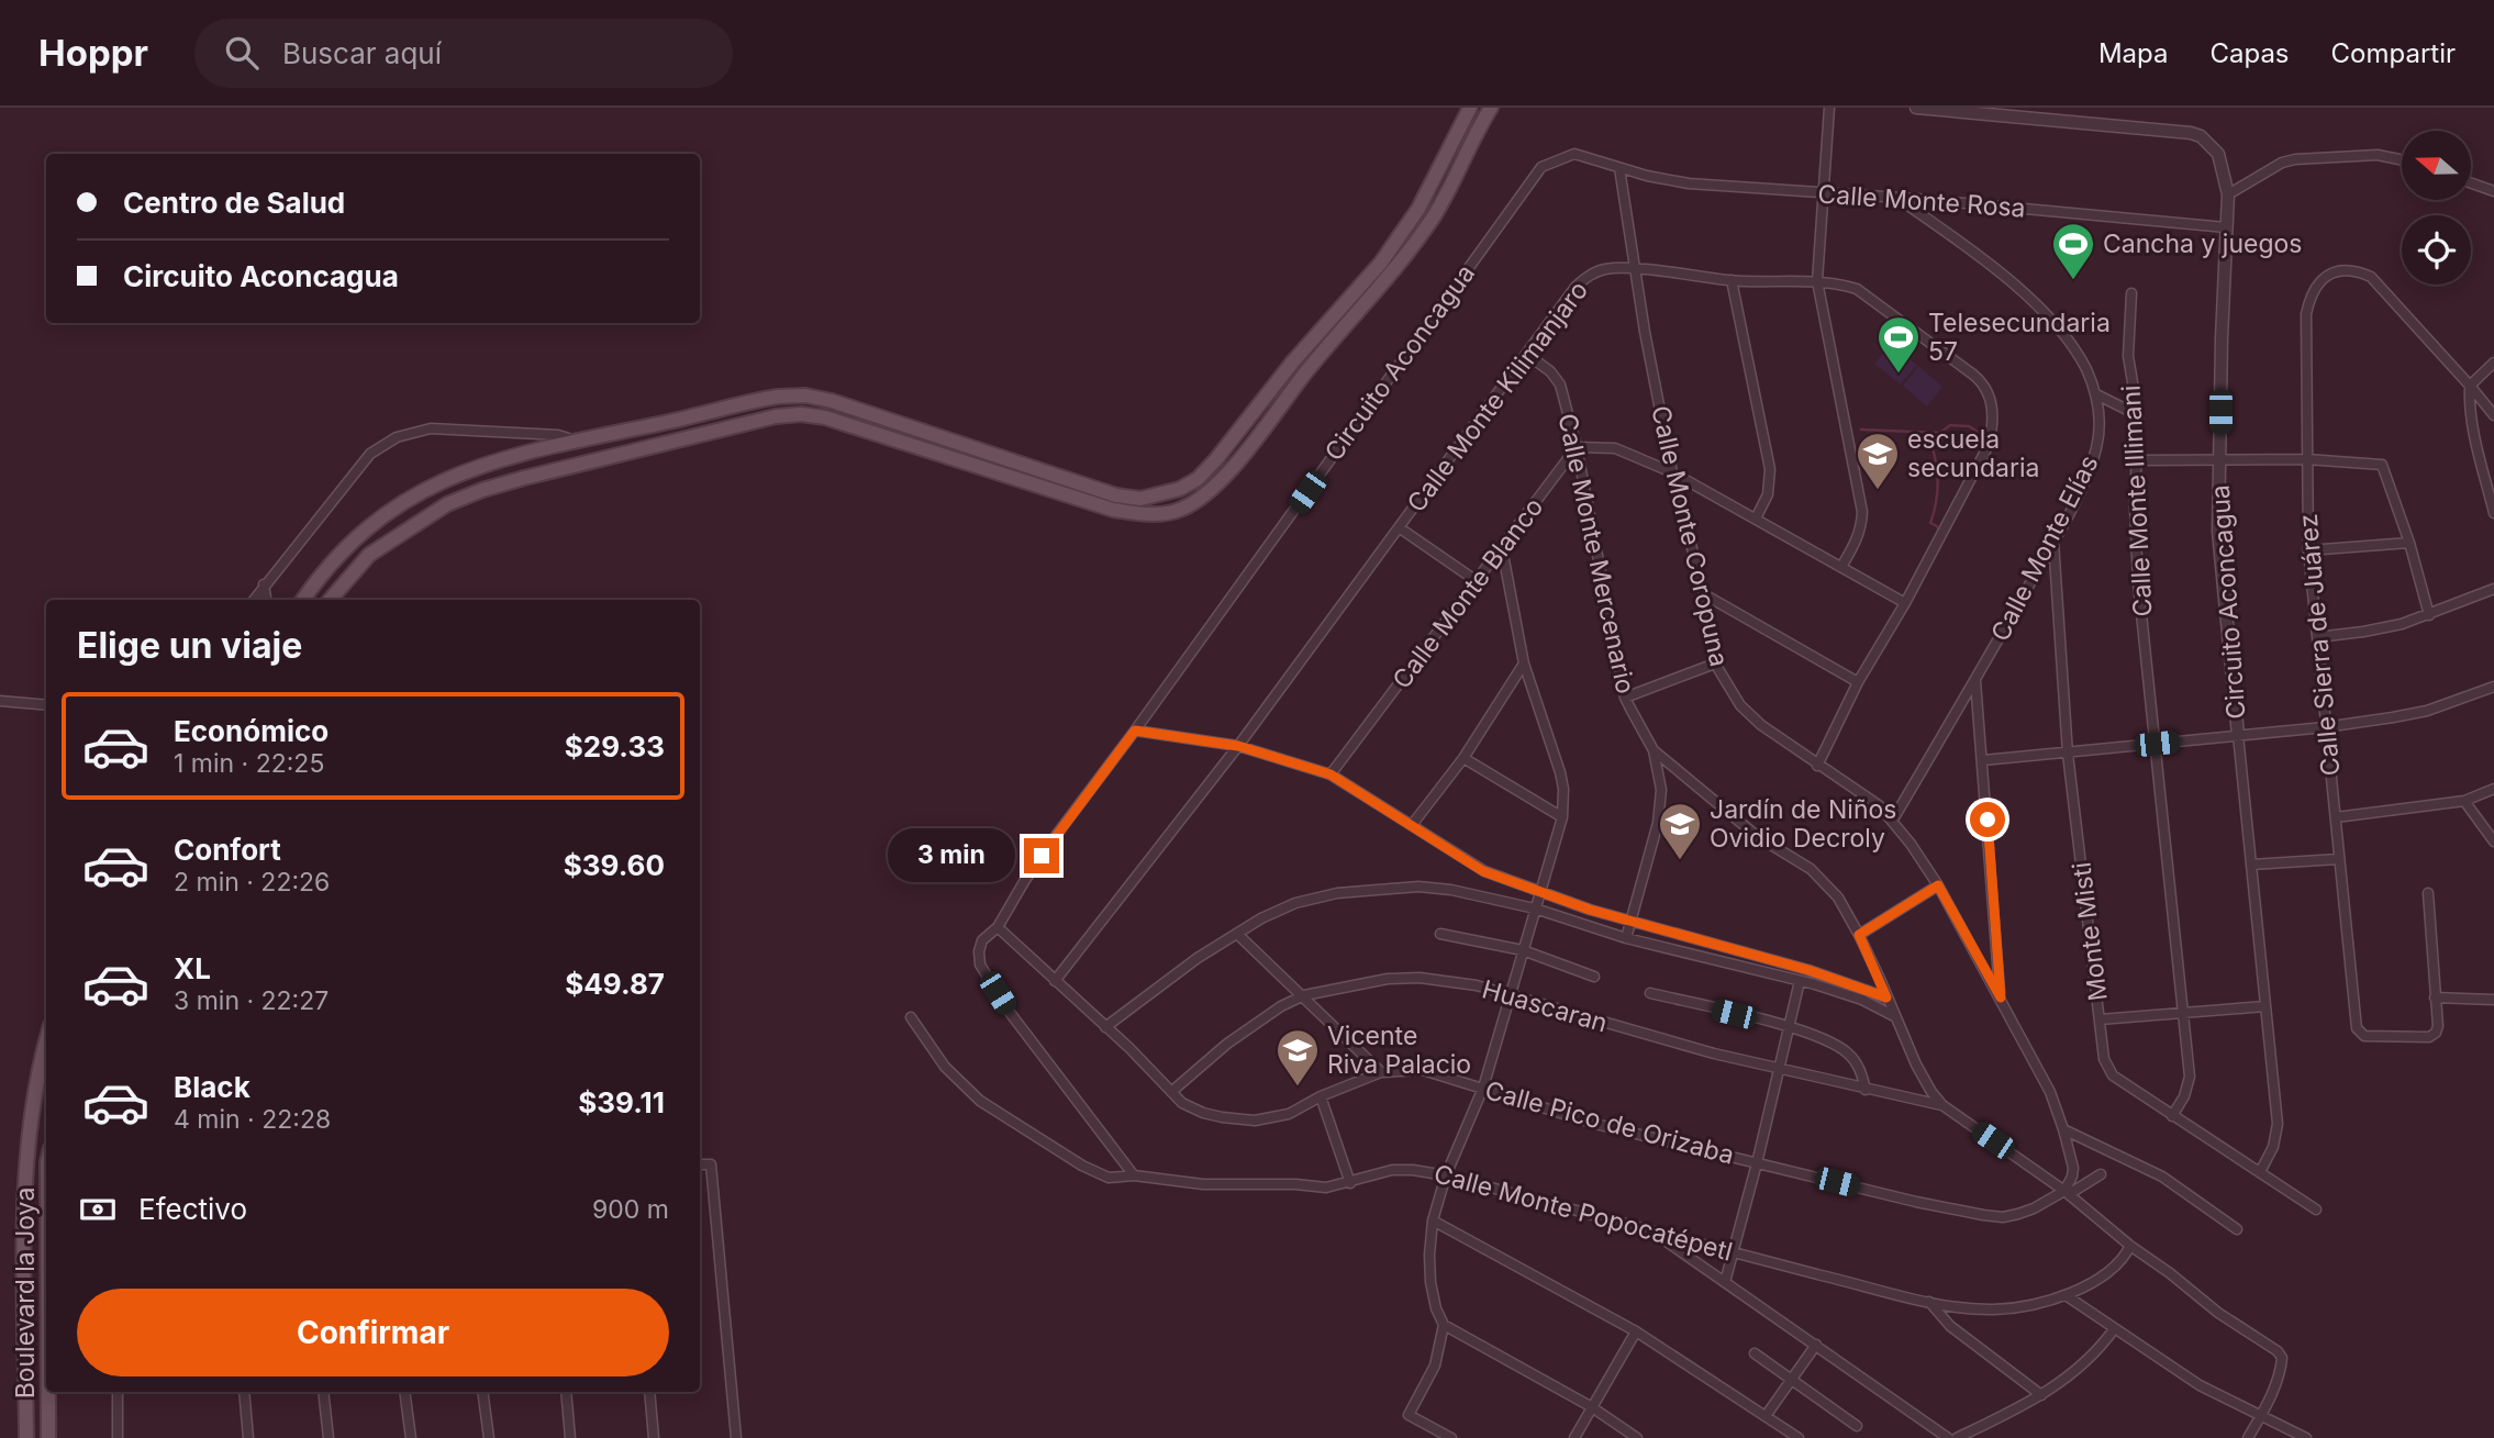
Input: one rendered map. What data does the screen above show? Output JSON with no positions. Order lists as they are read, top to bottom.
{
  "streets": {
    "main road": ["Boulevard la Joya"],
    "street": [
      "Calle Monte Rosa",
      "Circuito Aconcagua",
      "Calle Monte Kilimanjaro",
      "Calle Monte Illimani",
      "Calle Monte Coropuna",
      "Calle Monte Elías",
      "Calle Monte Mercenario",
      "Calle Monte Blanco",
      "Calle Sierra de Juárez",
      "Monte Misti",
      "Huascaran",
      "Calle Pico de Orizaba",
      "Calle Monte Popocatépetl"
    ]
  },
  "crossings": [
    ["Calle Monte Rosa", "Circuito Aconcagua"],
    ["Calle Monte Rosa", "Calle Monte Coropuna"],
    ["Calle Monte Rosa", "Calle Monte Elías"],
    ["Circuito Aconcagua", "Calle Monte Coropuna"],
    ["Circuito Aconcagua", "Monte Misti"],
    ["Circuito Aconcagua", "Calle Pico de Orizaba"],
    ["Calle Monte Kilimanjaro", "Calle Monte Coropuna"],
    ["Calle Monte Kilimanjaro", "Calle Monte Mercenario"],
    ["Calle Monte Kilimanjaro", "Calle Pico de Orizaba"],
    ["Calle Monte Illimani", "Monte Misti"],
    ["Calle Monte Coropuna", "Calle Monte Elías"],
    ["Calle Monte Coropuna", "Calle Monte Mercenario"],
    ["Calle Monte Coropuna", "Calle Pico de Orizaba"],
    ["Calle Monte Elías", "Monte Misti"],
    ["Calle Monte Mercenario", "Calle Monte Blanco"],
    ["Calle Monte Mercenario", "Huascaran"],
    ["Calle Monte Mercenario", "Calle Pico de Orizaba"],
    ["Calle Monte Mercenario", "Calle Monte Popocatépetl"],
    ["Huascaran", "Calle Pico de Orizaba"]
  ],
  "places": {
    "sports": ["Cancha y juegos", "Telesecundaria 57"],
    "school or university": ["escuela secundaria", "Jardín de Niños Ovidio Decroly", "Vicente Riva Palacio"]
  },
  "north": "left",
  "page": {
    "header": "Hoppr",
    "search": "Buscar aquí",
    "nav": ["Mapa", "Capas", "Compartir"],
    "banner": ["Centro de Salud", "Circuito Aconcagua"],
    "heading": "Elige un viaje",
    "list": [
      {
        "name": "Económico",
        "note": "1 min · 22:25",
        "value": "$29.33"
      },
      {
        "name": "Confort",
        "note": "2 min · 22:26",
        "value": "$39.60"
      },
      {
        "name": "XL",
        "note": "3 min · 22:27",
        "value": "$49.87"
      },
      {
        "name": "Black",
        "note": "4 min · 22:28",
        "value": "$39.11"
      }
    ],
    "bubble": "3 min",
    "pay": ["Efectivo", "900 m"],
    "buttons": "Confirmar"
  }
}
